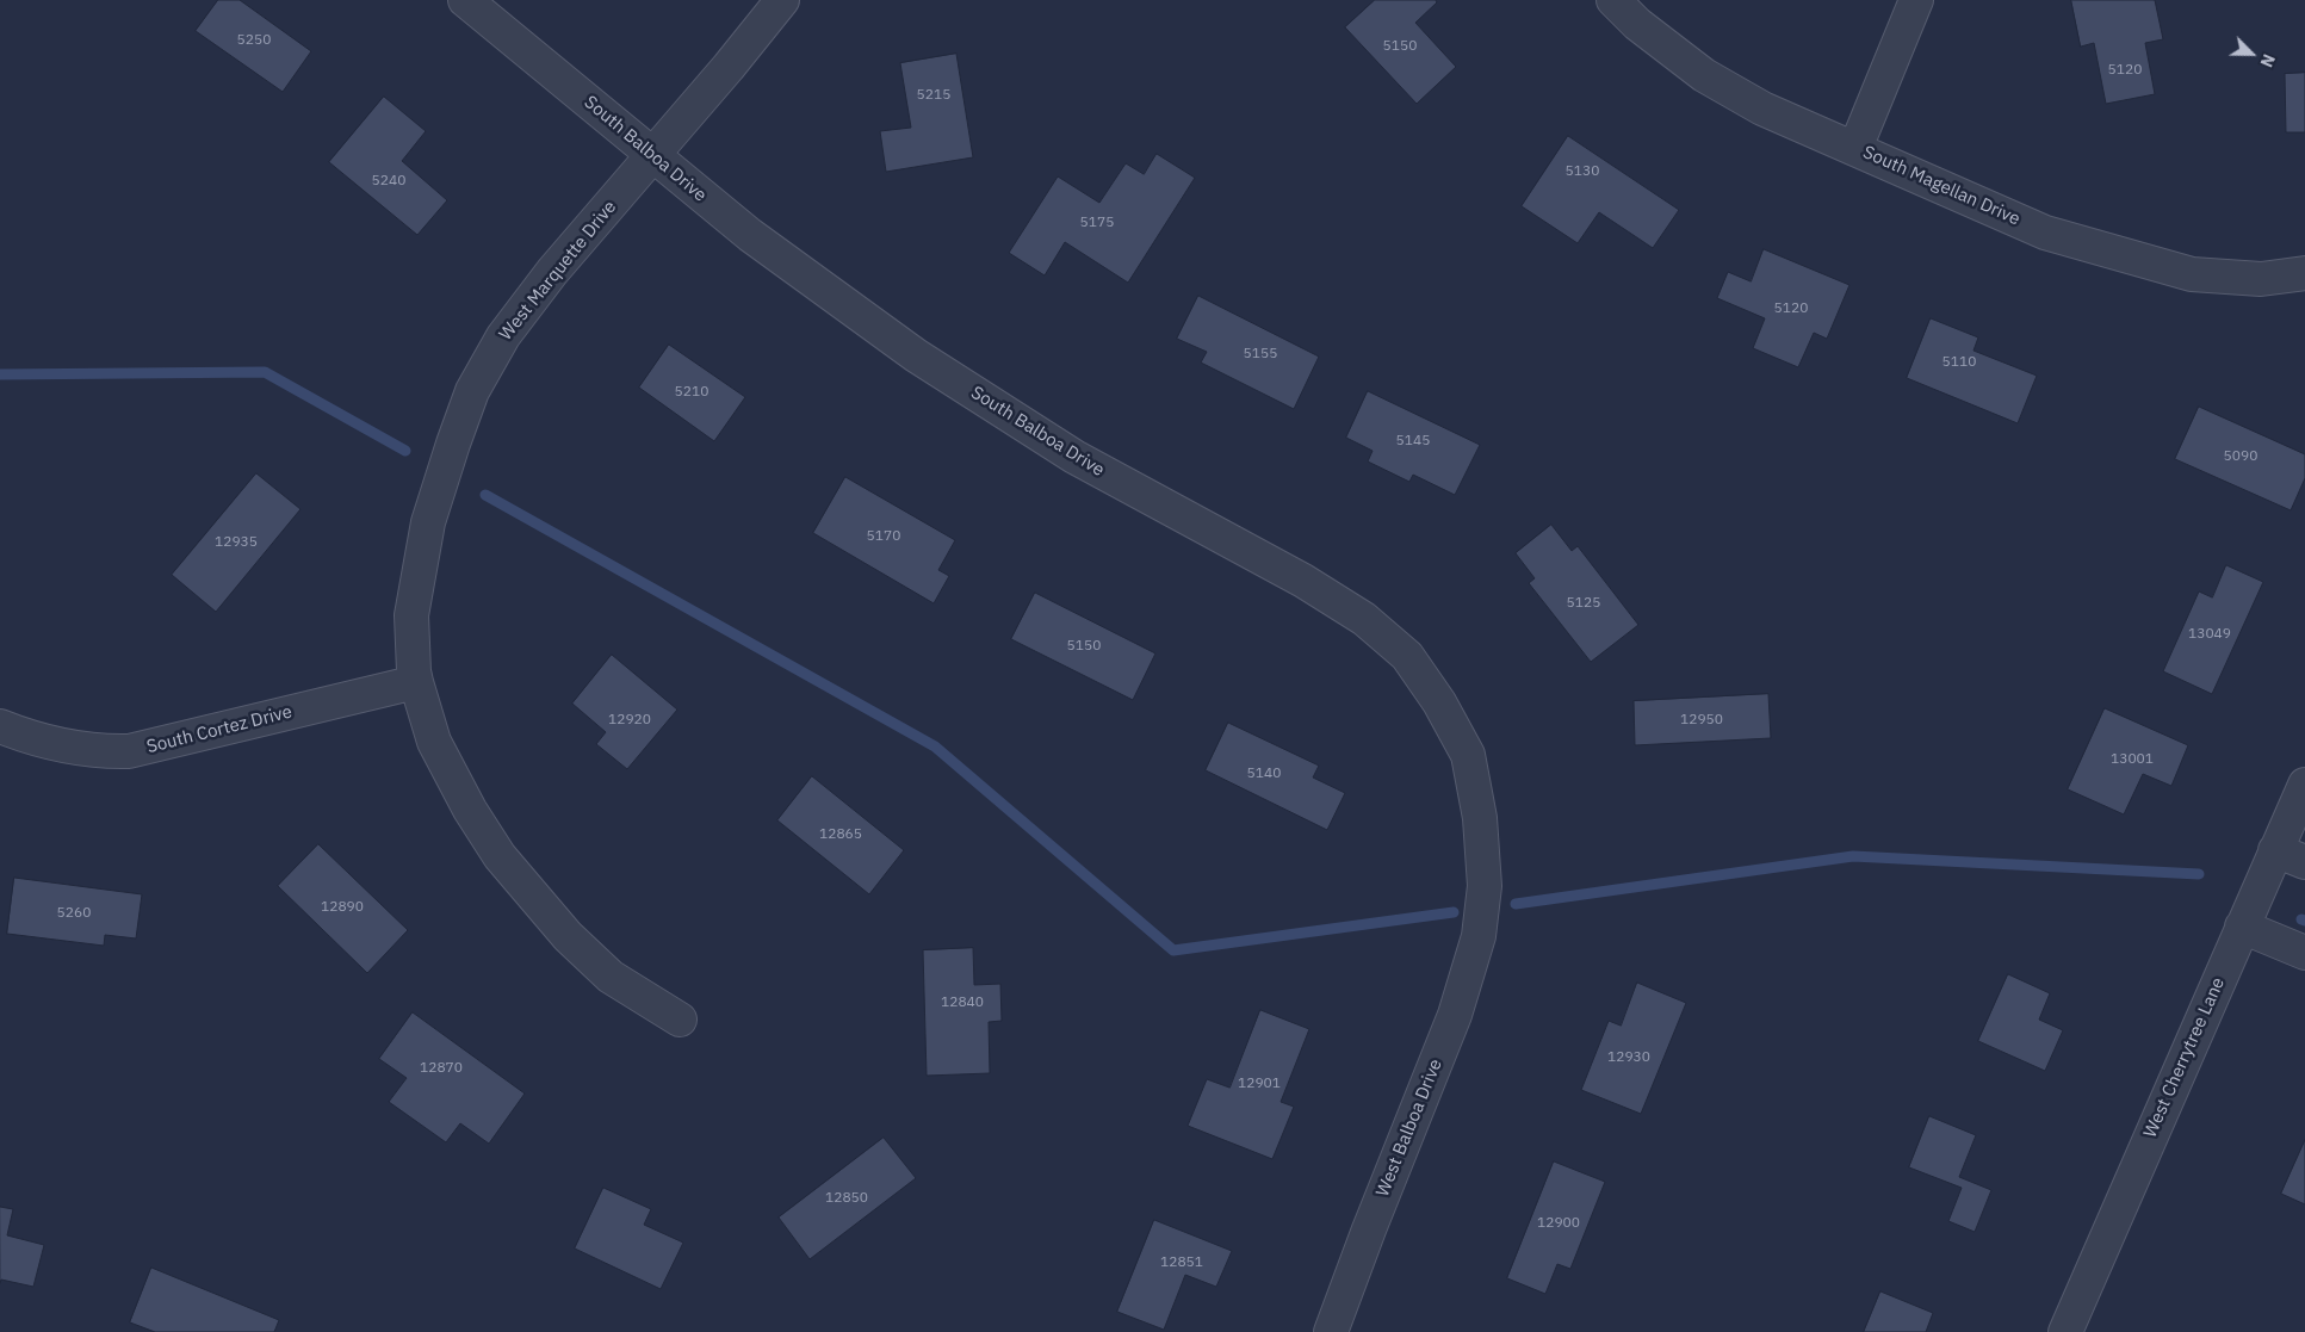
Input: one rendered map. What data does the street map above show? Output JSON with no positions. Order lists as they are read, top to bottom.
{
  "streets": {
    "street": [
      "South Balboa Drive",
      "South Magellan Drive",
      "West Marquette Drive",
      "South Cortez Drive",
      "West Cherrytree Lane",
      "West Balboa Drive"
    ]
  },
  "crossings": [
    ["South Balboa Drive", "West Marquette Drive"],
    ["South Balboa Drive", "West Balboa Drive"],
    ["West Marquette Drive", "South Cortez Drive"]
  ],
  "house_numbers": [
    "5250",
    "5150",
    "5120",
    "5215",
    "5130",
    "5240",
    "5175",
    "5120",
    "5155",
    "5110",
    "5210",
    "5145",
    "5090",
    "5170",
    "12935",
    "5125",
    "13049",
    "5150",
    "12920",
    "12950",
    "13001",
    "5140",
    "12865",
    "12890",
    "5260",
    "12840",
    "12930",
    "12870",
    "12901",
    "12850",
    "12900",
    "12851"
  ],
  "north": "bottom right"
}
